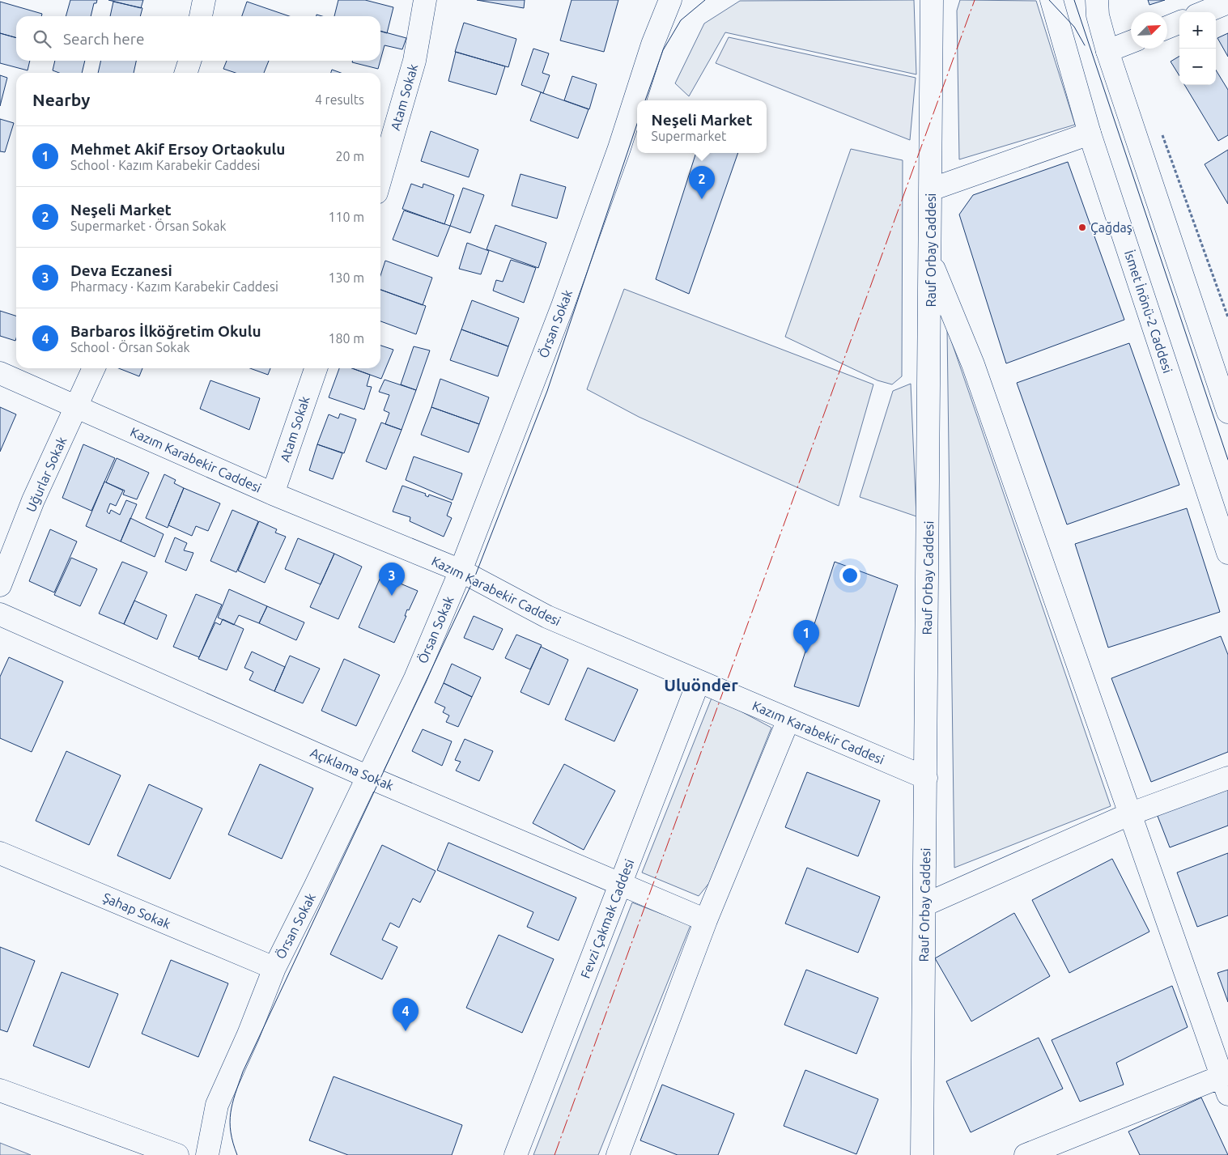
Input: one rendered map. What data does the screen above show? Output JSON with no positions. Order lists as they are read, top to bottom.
{
  "streets": {
    "street": [
      "Atam Sokak",
      "Rauf Orbay Caddesi",
      "İsmet İnönü-2 Caddesi",
      "Örsan Sokak",
      "Kazım Karabekir Caddesi",
      "Uğurlar Sokak",
      "Açıklama Sokak",
      "Şahap Sokak",
      "Fevzi Çakmak Caddesi"
    ]
  },
  "crossings": [
    ["Atam Sokak", "Kazım Karabekir Caddesi"],
    ["Rauf Orbay Caddesi", "Kazım Karabekir Caddesi"],
    ["Örsan Sokak", "Kazım Karabekir Caddesi"],
    ["Örsan Sokak", "Açıklama Sokak"],
    ["Örsan Sokak", "Şahap Sokak"],
    ["Kazım Karabekir Caddesi", "Uğurlar Sokak"],
    ["Kazım Karabekir Caddesi", "Fevzi Çakmak Caddesi"],
    ["Açıklama Sokak", "Fevzi Çakmak Caddesi"]
  ],
  "districts": ["Uluönder"],
  "places": ["Çağdaş"],
  "north": "top right",
  "page": {
    "map_buttons": ["+", "−"],
    "search": "Search here",
    "heading": ["Nearby", "4 results"],
    "popup": ["Neşeli Market", "Supermarket"],
    "list": [
      {
        "mark": "1",
        "name": "Mehmet Akif Ersoy Ortaokulu",
        "note": "School · Kazım Karabekir Caddesi",
        "value": "20 m"
      },
      {
        "mark": "2",
        "name": "Neşeli Market",
        "note": "Supermarket · Örsan Sokak",
        "value": "110 m"
      },
      {
        "mark": "3",
        "name": "Deva Eczanesi",
        "note": "Pharmacy · Kazım Karabekir Caddesi",
        "value": "130 m"
      },
      {
        "mark": "4",
        "name": "Barbaros İlköğretim Okulu",
        "note": "School · Örsan Sokak",
        "value": "180 m"
      }
    ],
    "pins": [
      "2",
      "3",
      "1",
      "4"
    ]
  }
}
